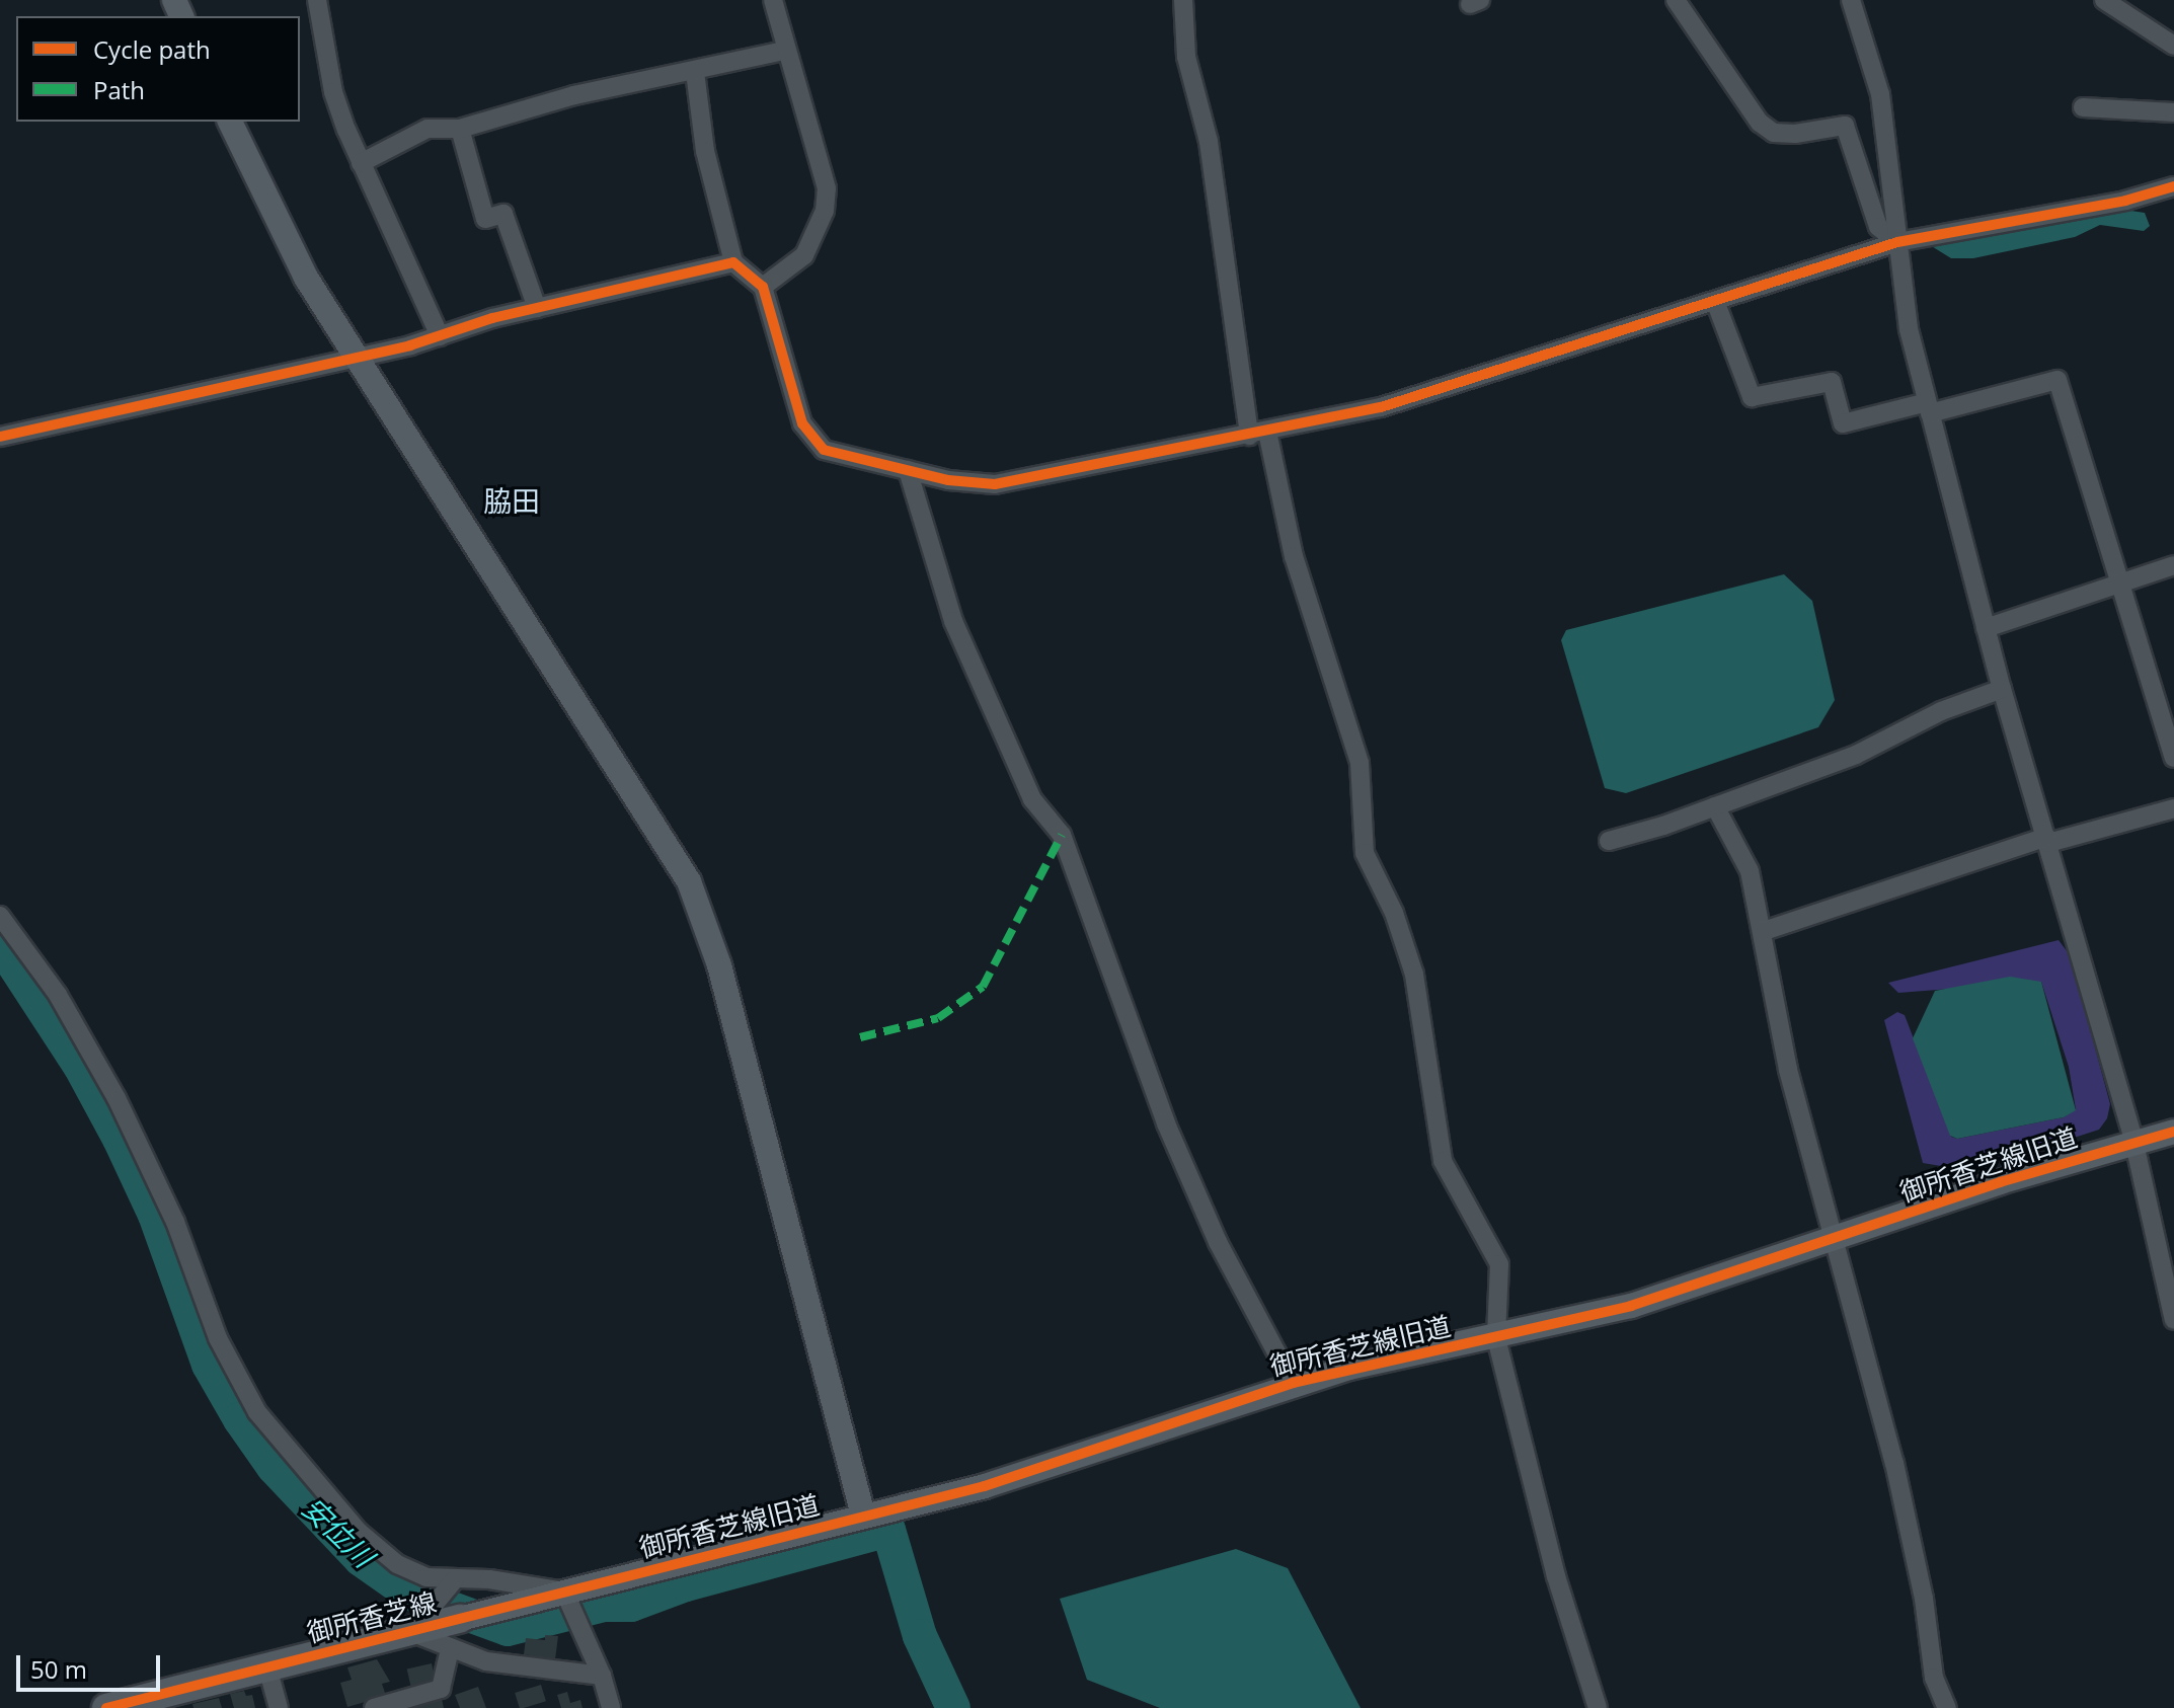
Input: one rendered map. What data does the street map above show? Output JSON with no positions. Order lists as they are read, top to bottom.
{
  "streets": {
    "main road": ["御所香芝線"],
    "street": ["御所香芝線旧道"]
  },
  "crossings": [
    ["御所香芝線旧道", "御所香芝線"]
  ],
  "districts": ["脇田"],
  "water": ["安位川"],
  "legend": ["Cycle path", "Path"],
  "scale_bar": "50 m"
}
